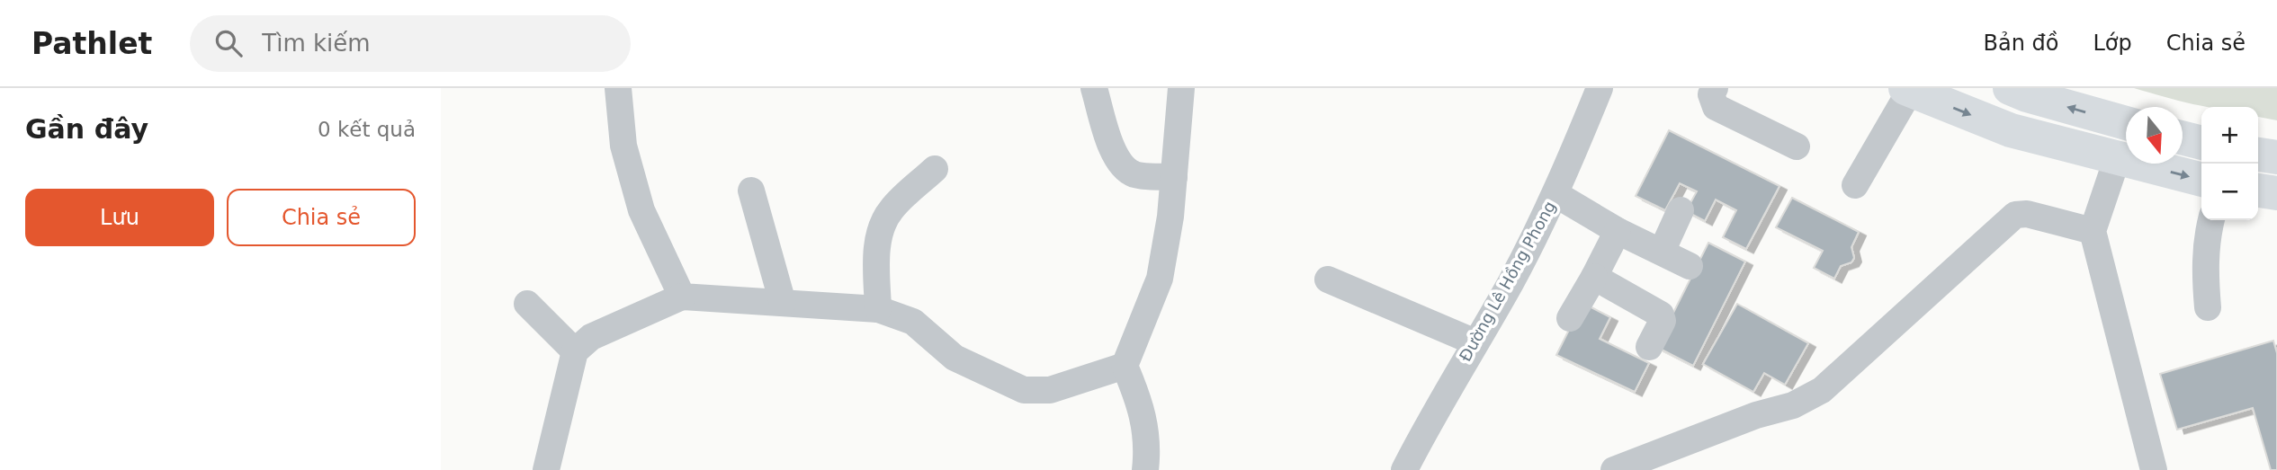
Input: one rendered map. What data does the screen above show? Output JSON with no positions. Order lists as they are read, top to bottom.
{
  "streets": {
    "street": ["Đường Lê Hồng Phong"]
  },
  "north": "bottom",
  "page": {
    "header": "Pathlet",
    "search": "Tìm kiếm",
    "nav": ["Bản đồ", "Lớp", "Chia sẻ"],
    "heading": ["Gần đây", "0 kết quả"],
    "map_buttons": ["+", "−"],
    "buttons": ["Lưu", "Chia sẻ"]
  }
}
